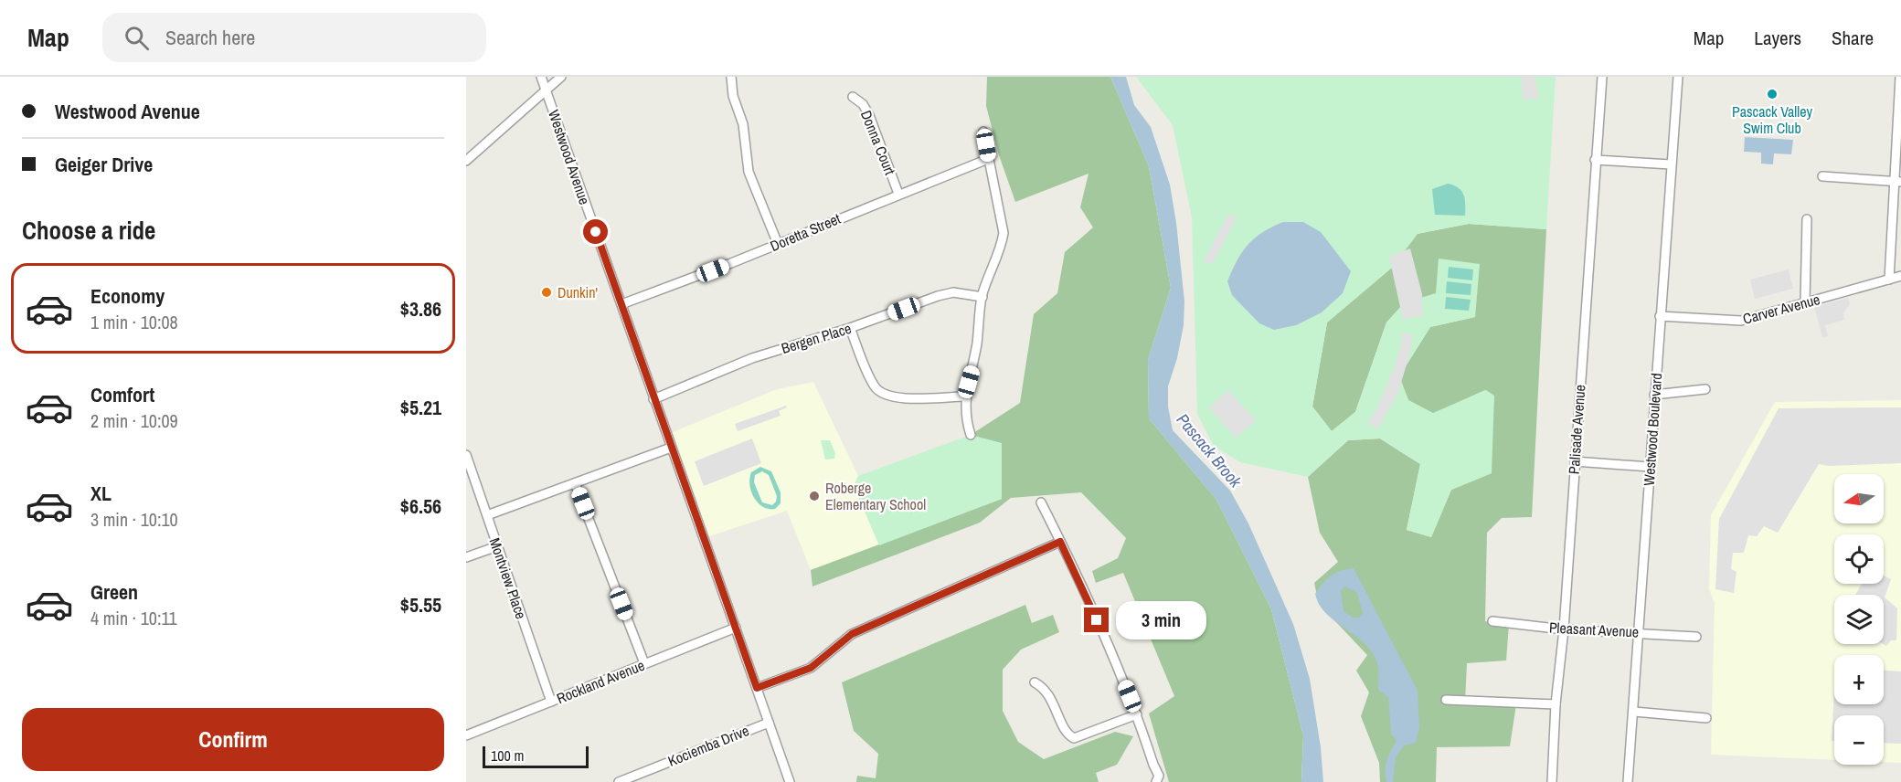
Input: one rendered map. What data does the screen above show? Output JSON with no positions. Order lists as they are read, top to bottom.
{
  "streets": {
    "street": [
      "Donna Court",
      "Westwood Avenue",
      "Doretta Street",
      "Carver Avenue",
      "Bergen Place",
      "Palisade Avenue",
      "Westwood Boulevard",
      "Montview Place",
      "Pleasant Avenue",
      "Rockland Avenue",
      "Kociemba Drive"
    ]
  },
  "crossings": [
    ["Donna Court", "Doretta Street"],
    ["Westwood Avenue", "Doretta Street"],
    ["Westwood Avenue", "Bergen Place"],
    ["Westwood Avenue", "Rockland Avenue"],
    ["Westwood Avenue", "Kociemba Drive"],
    ["Carver Avenue", "Westwood Boulevard"],
    ["Palisade Avenue", "Pleasant Avenue"],
    ["Westwood Boulevard", "Pleasant Avenue"],
    ["Montview Place", "Rockland Avenue"]
  ],
  "water": ["Pascack Brook"],
  "places": ["Pascack Valley Swim Club", "Dunkin'", "Roberge Elementary School"],
  "scale_bar": "100 m",
  "north": "left",
  "page": {
    "header": "Map",
    "search": "Search here",
    "nav": ["Map", "Layers", "Share"],
    "banner": ["Westwood Avenue", "Geiger Drive"],
    "heading": "Choose a ride",
    "list": [
      {
        "name": "Economy",
        "note": "1 min · 10:08",
        "value": "$3.86"
      },
      {
        "name": "Comfort",
        "note": "2 min · 10:09",
        "value": "$5.21"
      },
      {
        "name": "XL",
        "note": "3 min · 10:10",
        "value": "$6.56"
      },
      {
        "name": "Green",
        "note": "4 min · 10:11",
        "value": "$5.55"
      }
    ],
    "map_buttons": ["+", "−"],
    "bubble": "3 min",
    "buttons": "Confirm",
    "scale": "100 m"
  }
}
